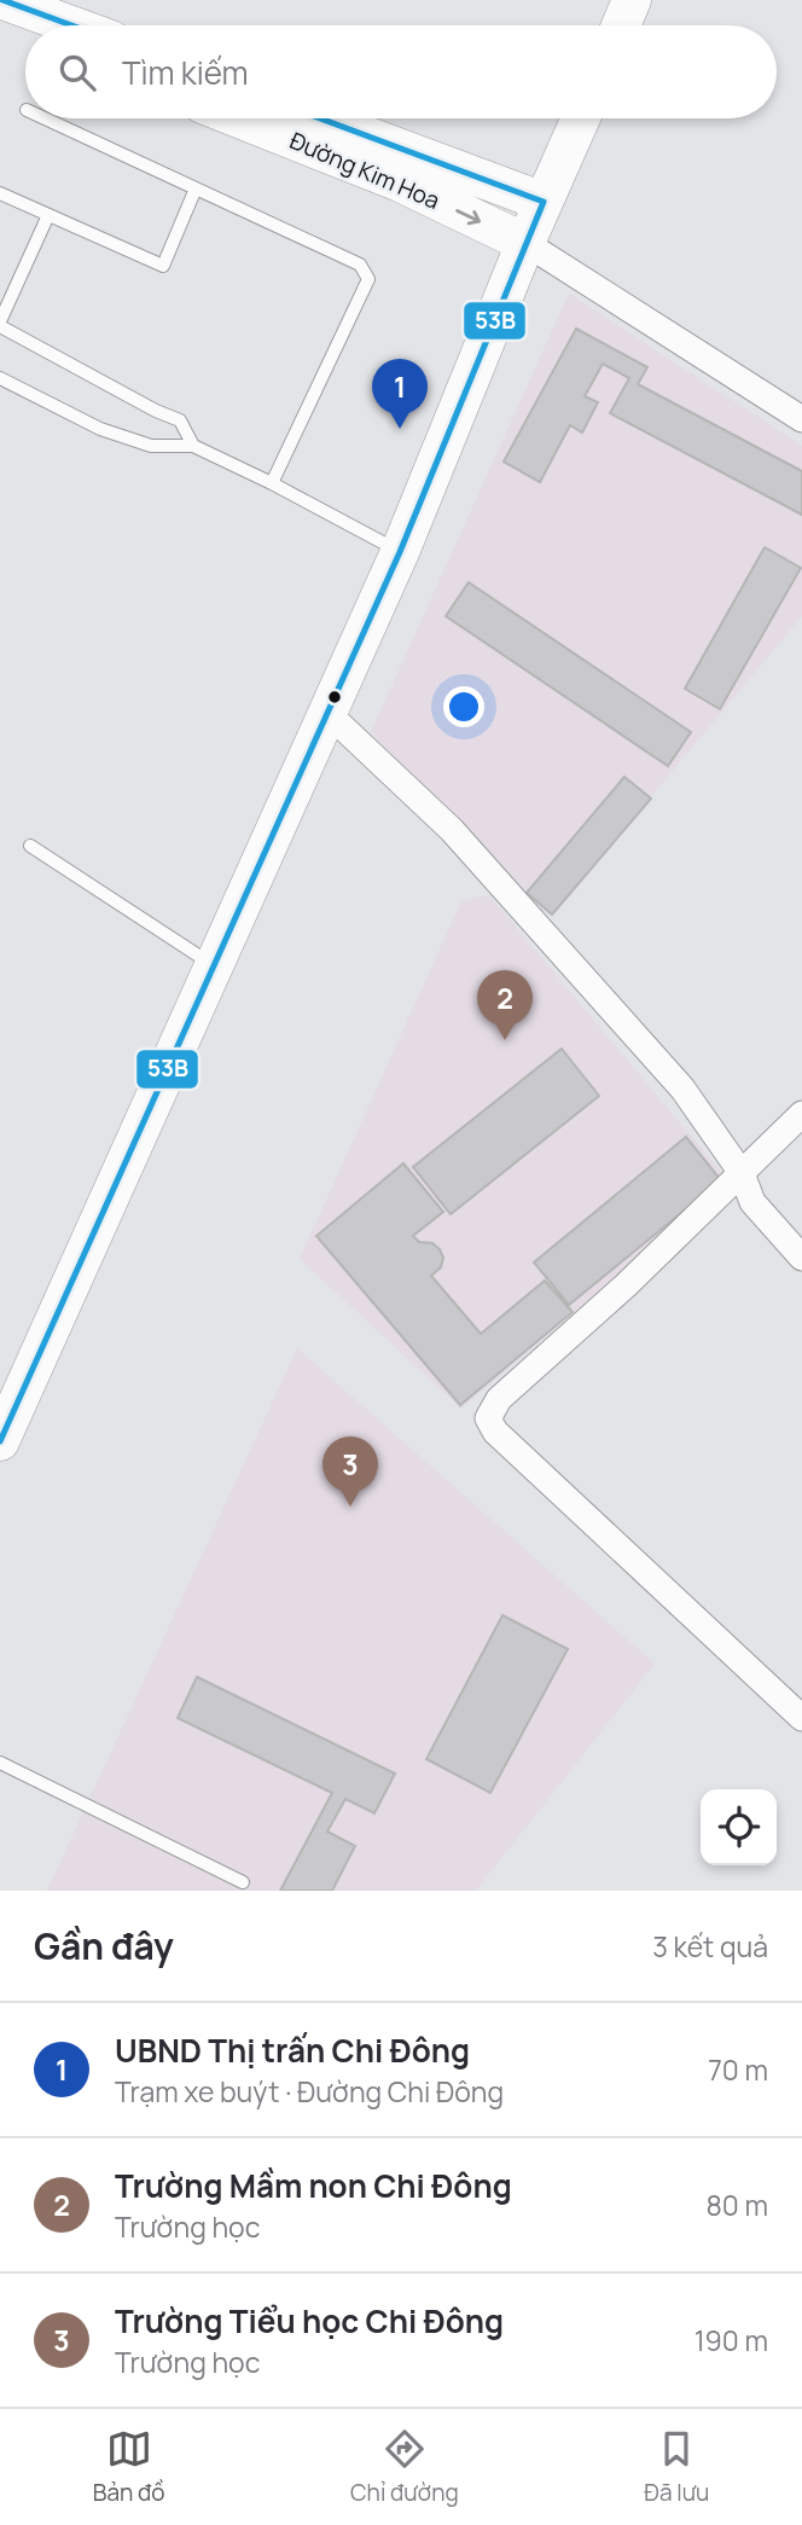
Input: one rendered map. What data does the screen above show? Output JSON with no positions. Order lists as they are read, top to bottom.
{
  "streets": {
    "street": ["Đường Kim Hoa"]
  },
  "lines": ["transit line 53B"],
  "page": {
    "search": "Tìm kiếm",
    "pins": ["1", "2", "3"],
    "heading": ["Gần đây", "3 kết quả"],
    "list": [
      {
        "mark": "1",
        "name": "UBND Thị trấn Chi Đông",
        "note": "Trạm xe buýt · Đường Chi Đông",
        "value": "70 m"
      },
      {
        "mark": "2",
        "name": "Trường Mầm non Chi Đông",
        "note": "Trường học",
        "value": "80 m"
      },
      {
        "mark": "3",
        "name": "Trường Tiểu học Chi Đông",
        "note": "Trường học",
        "value": "190 m"
      }
    ],
    "nav": ["Bản đồ", "Chỉ đường", "Đã lưu"]
  }
}
